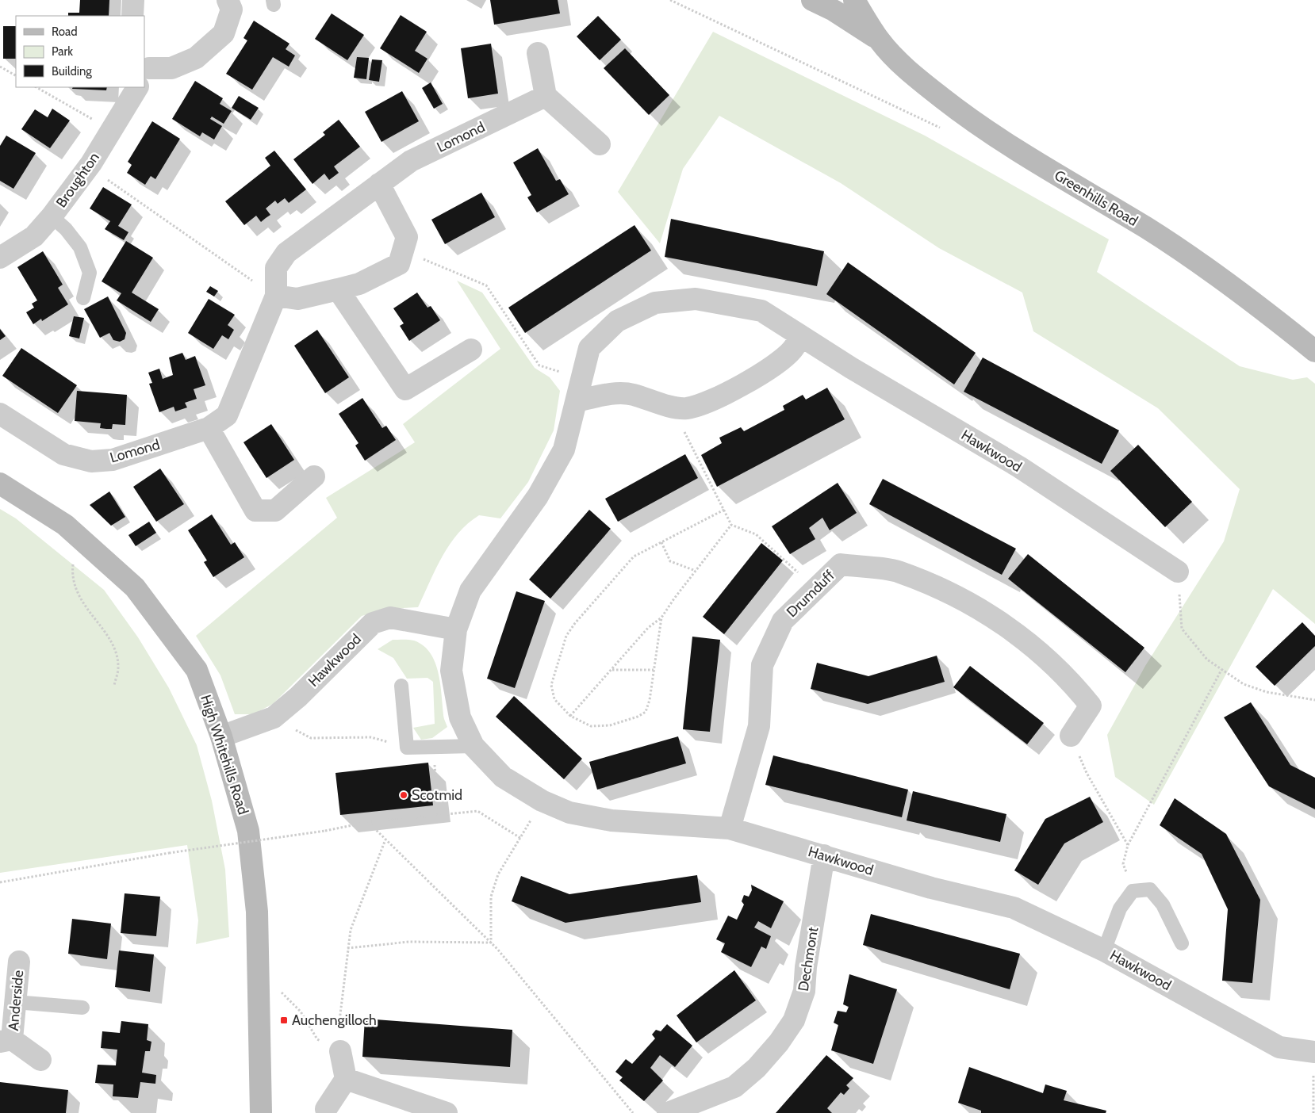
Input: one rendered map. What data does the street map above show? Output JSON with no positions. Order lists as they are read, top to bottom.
{
  "streets": {
    "street": [
      "Lomond",
      "Broughton",
      "Greenhills Road",
      "Hawkwood",
      "Drumduff",
      "High Whitehills Road",
      "Dechmont",
      "Anderside"
    ]
  },
  "crossings": [
    ["Hawkwood", "Drumduff"],
    ["Hawkwood", "High Whitehills Road"],
    ["Hawkwood", "Dechmont"]
  ],
  "places": {
    "other": ["Scotmid"],
    "transit": ["Auchengilloch"]
  },
  "legend": ["Road", "Park", "Building"]
}
